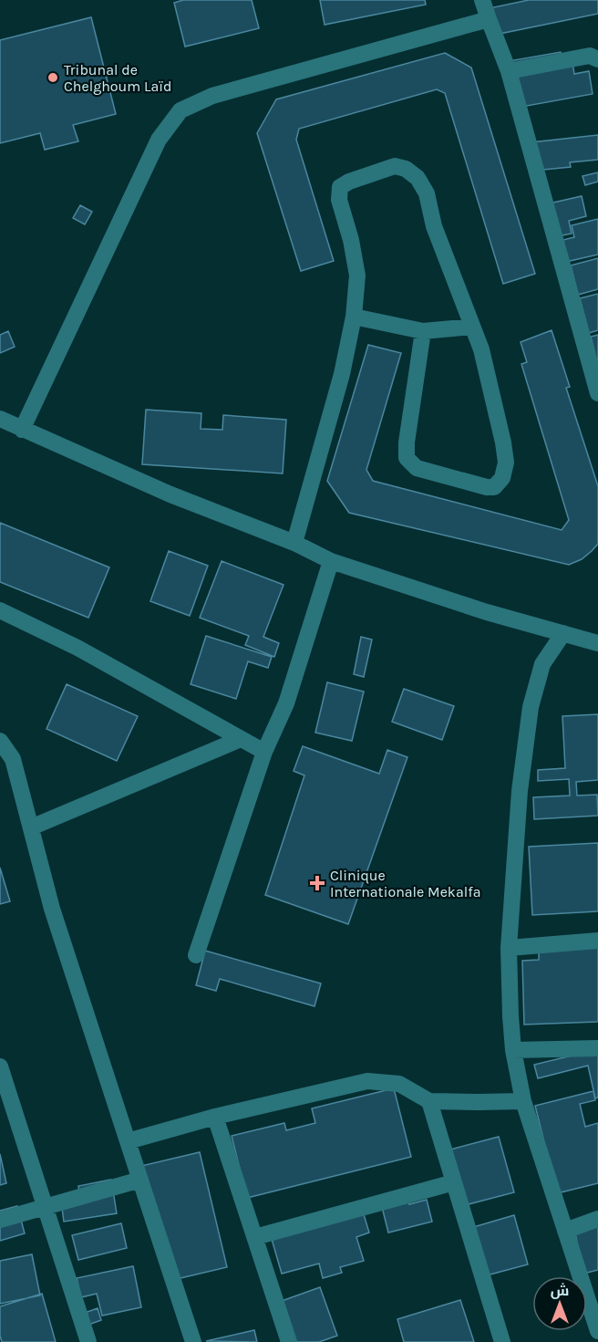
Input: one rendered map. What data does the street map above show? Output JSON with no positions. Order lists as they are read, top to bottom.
{
  "places": {
    "other": ["Tribunal de Chelghoum Laïd"],
    "health": ["Clinique Internationale Mekalfa"]
  },
  "north": "top"
}
